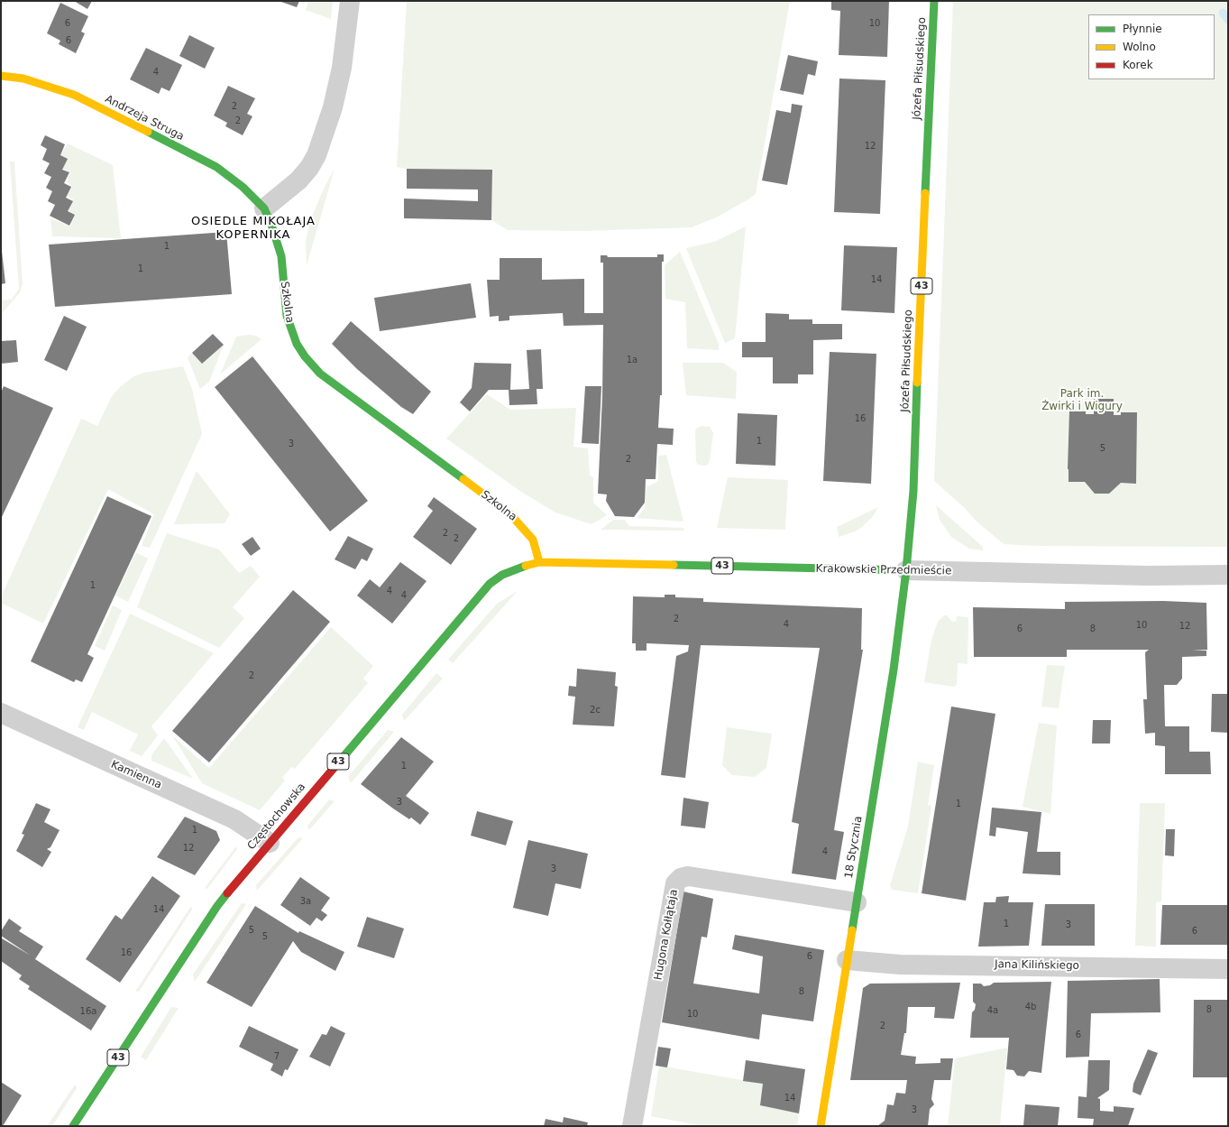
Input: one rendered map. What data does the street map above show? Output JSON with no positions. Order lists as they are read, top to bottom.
{
  "streets": {
    "main road": [
      "Józefa Piłsudskiego",
      "Andrzeja Struga",
      "43",
      "Szkolna",
      "Krakowskie Przedmieście",
      "Częstochowska",
      "18 Stycznia"
    ],
    "street": ["Kamienna", "Hugona Kołłątaja", "Jana Kilińskiego"]
  },
  "crossings": [
    ["Józefa Piłsudskiego", "Krakowskie Przedmieście"],
    ["Józefa Piłsudskiego", "18 Stycznia"],
    ["Andrzeja Struga", "Szkolna"],
    ["Szkolna", "Krakowskie Przedmieście"],
    ["Szkolna", "Częstochowska"],
    ["Krakowskie Przedmieście", "Częstochowska"],
    ["Krakowskie Przedmieście", "18 Stycznia"],
    ["Kamienna", "Częstochowska"],
    ["18 Stycznia", "Hugona Kołłątaja"],
    ["18 Stycznia", "Jana Kilińskiego"]
  ],
  "districts": ["OSIEDLE MIKOŁAJA KOPERNIKA"],
  "parks": ["Park im. Żwirki i Wigury"],
  "house_numbers": [
    "6",
    "10",
    "6",
    "4",
    "2",
    "2",
    "12",
    "1",
    "1",
    "14",
    "1a",
    "16",
    "1",
    "3",
    "5",
    "2",
    "2",
    "2",
    "1",
    "4",
    "4",
    "2",
    "4",
    "10",
    "12",
    "6",
    "8",
    "2",
    "2c",
    "1",
    "3",
    "1",
    "1",
    "12",
    "4",
    "3",
    "3a",
    "14",
    "1",
    "3",
    "5",
    "6",
    "5",
    "16",
    "6",
    "8",
    "4b",
    "8",
    "4a",
    "16a",
    "10",
    "2",
    "6",
    "7",
    "14",
    "3"
  ],
  "legend": ["Płynnie", "Wolno", "Korek"]
}
